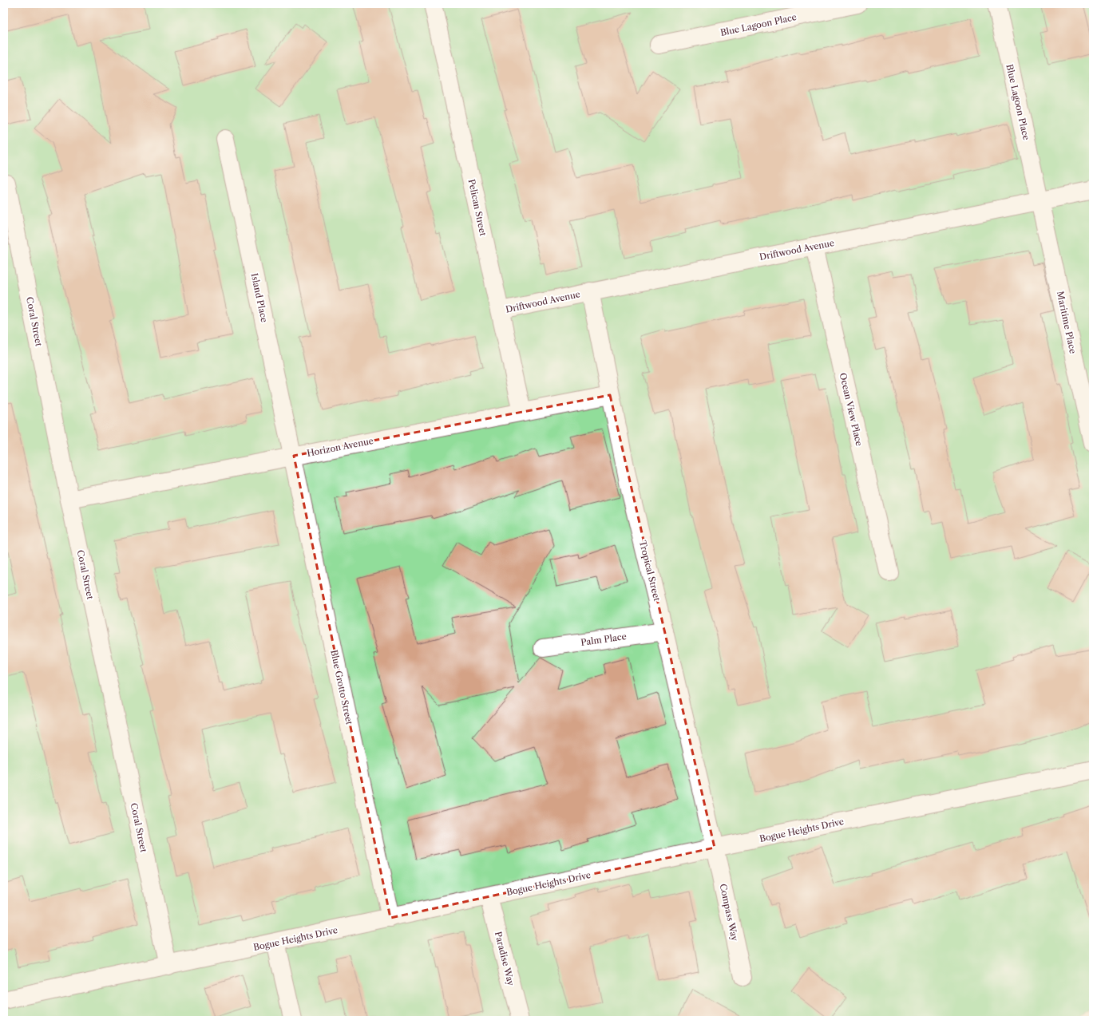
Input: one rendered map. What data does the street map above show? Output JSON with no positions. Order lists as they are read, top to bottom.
{
  "streets": {
    "street": [
      "Blue Lagoon Place",
      "Pelican Street",
      "Driftwood Avenue",
      "Island Place",
      "Coral Street",
      "Maritime Place",
      "Ocean View Place",
      "Horizon Avenue",
      "Tropical Street",
      "Palm Place",
      "Blue Grotto Street",
      "Bogue Heights Drive",
      "Compass Way",
      "Paradise Way"
    ]
  },
  "crossings": [
    ["Blue Lagoon Place", "Driftwood Avenue"],
    ["Blue Lagoon Place", "Maritime Place"],
    ["Pelican Street", "Driftwood Avenue"],
    ["Pelican Street", "Horizon Avenue"],
    ["Driftwood Avenue", "Maritime Place"],
    ["Driftwood Avenue", "Ocean View Place"],
    ["Driftwood Avenue", "Tropical Street"],
    ["Island Place", "Horizon Avenue"],
    ["Island Place", "Blue Grotto Street"],
    ["Coral Street", "Horizon Avenue"],
    ["Coral Street", "Bogue Heights Drive"],
    ["Horizon Avenue", "Tropical Street"],
    ["Horizon Avenue", "Blue Grotto Street"],
    ["Tropical Street", "Palm Place"],
    ["Tropical Street", "Bogue Heights Drive"],
    ["Tropical Street", "Compass Way"],
    ["Blue Grotto Street", "Bogue Heights Drive"],
    ["Bogue Heights Drive", "Compass Way"],
    ["Bogue Heights Drive", "Paradise Way"]
  ]
}
